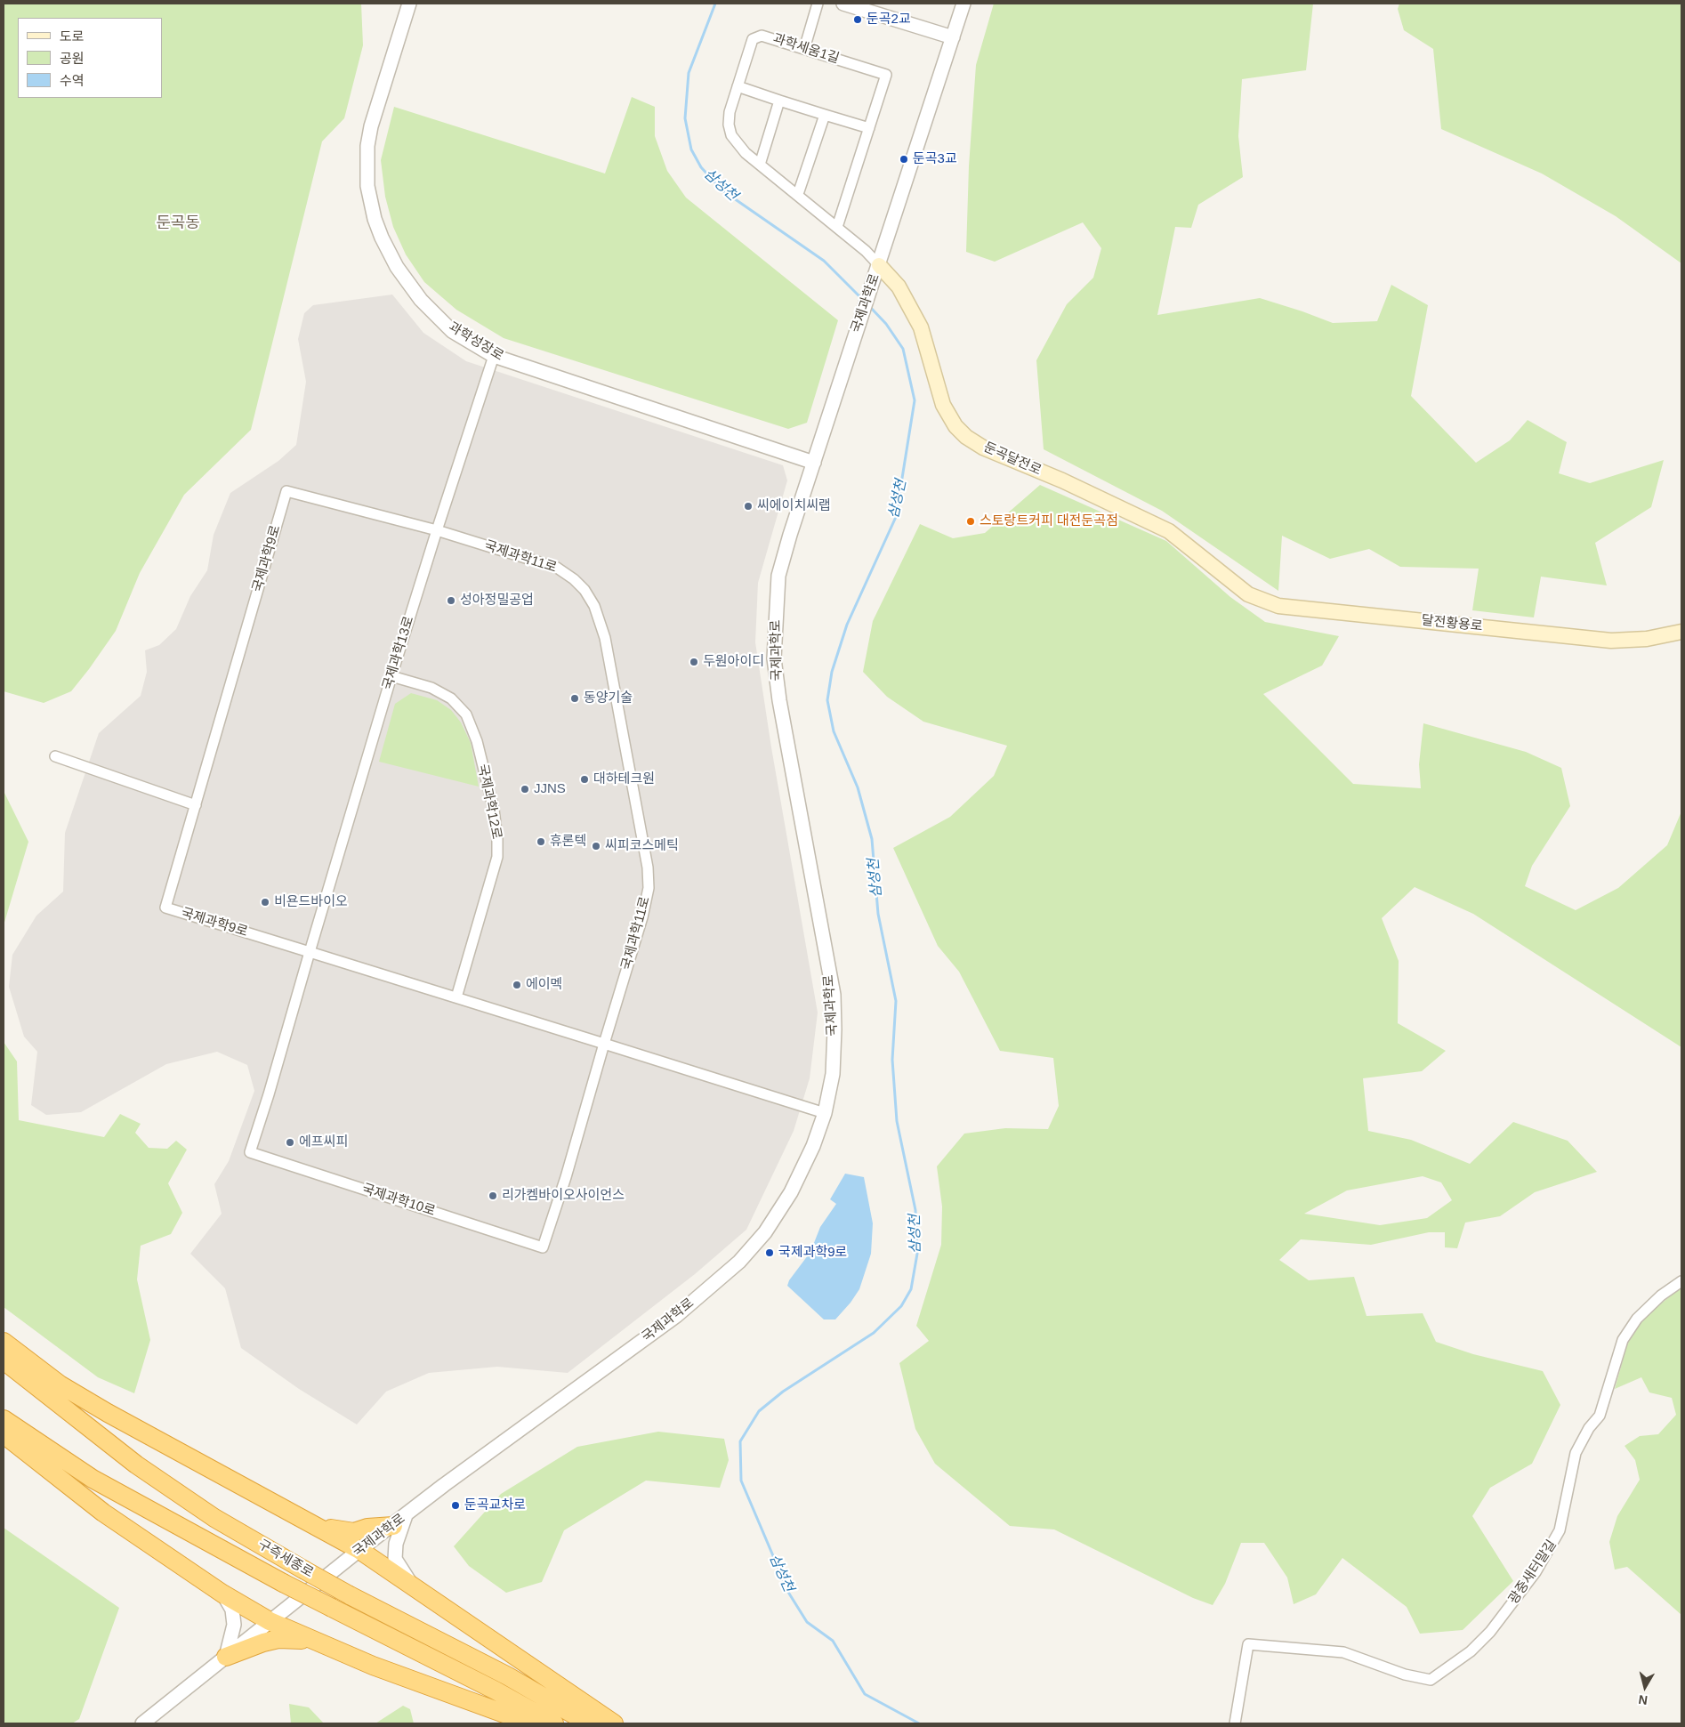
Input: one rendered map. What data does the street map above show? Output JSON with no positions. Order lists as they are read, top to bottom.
{
  "streets": {
    "highway": ["구즉세종로"],
    "main road": ["둔곡달전로", "달전황용로"],
    "street": [
      "과학세움1길",
      "국제과학로",
      "과학성장로",
      "국제과학11로",
      "국제과학9로",
      "국제과학13로",
      "국제과학12로",
      "국제과학10로",
      "광중새터말길"
    ]
  },
  "crossings": [
    ["과학세움1길", "국제과학로"],
    ["과학세움1길", "둔곡달전로"],
    ["국제과학로", "과학성장로"],
    ["국제과학로", "둔곡달전로"],
    ["국제과학로", "국제과학9로"],
    ["과학성장로", "국제과학13로"],
    ["둔곡달전로", "달전황용로"],
    ["국제과학11로", "국제과학9로"],
    ["국제과학11로", "국제과학13로"],
    ["국제과학11로", "국제과학10로"],
    ["국제과학9로", "국제과학13로"],
    ["국제과학9로", "국제과학12로"],
    ["국제과학9로", "국제과학10로"],
    ["국제과학13로", "국제과학12로"],
    ["국제과학13로", "국제과학10로"]
  ],
  "districts": ["둔곡동"],
  "water": ["삼성천"],
  "places": [
    "둔곡2교",
    "둔곡3교",
    "씨에이치씨랩",
    "스토랑트커피 대전둔곡점",
    "성아정밀공업",
    "두원아이디",
    "동양기술",
    "대하테크원",
    "JJNS",
    "휴론텍",
    "씨피코스메틱",
    "비욘드바이오",
    "에이멕",
    "에프씨피",
    "리가켐바이오사이언스",
    "국제과학9로",
    "둔곡교차로"
  ],
  "legend": ["도로", "공원", "수역"],
  "north": "bottom"
}
